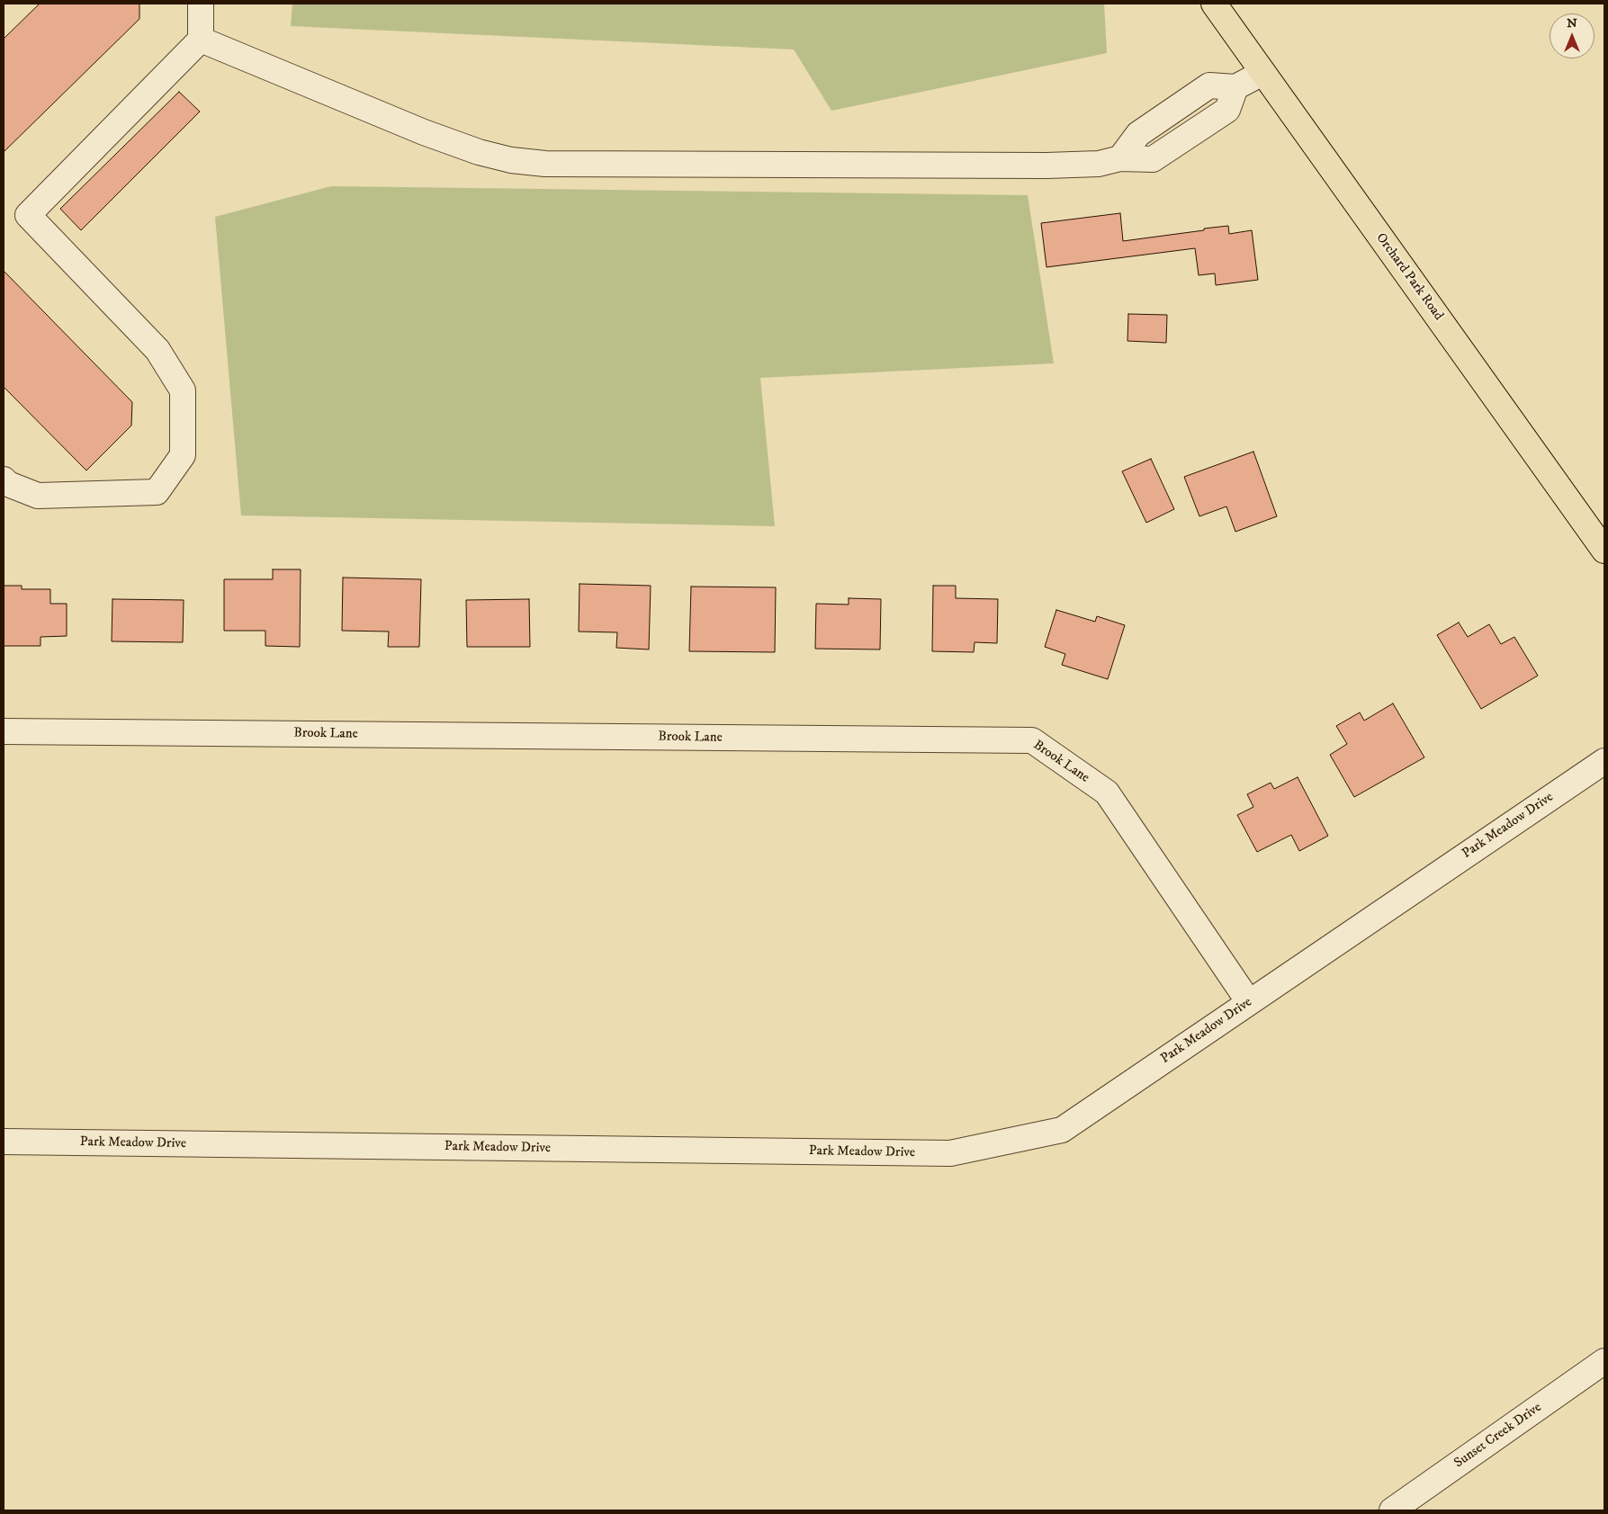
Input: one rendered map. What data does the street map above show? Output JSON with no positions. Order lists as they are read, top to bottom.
{
  "streets": {
    "main road": ["Orchard Park Road"],
    "street": ["Brook Lane", "Park Meadow Drive", "Sunset Creek Drive"]
  },
  "crossings": [
    ["Brook Lane", "Park Meadow Drive"]
  ],
  "north": "top"
}
